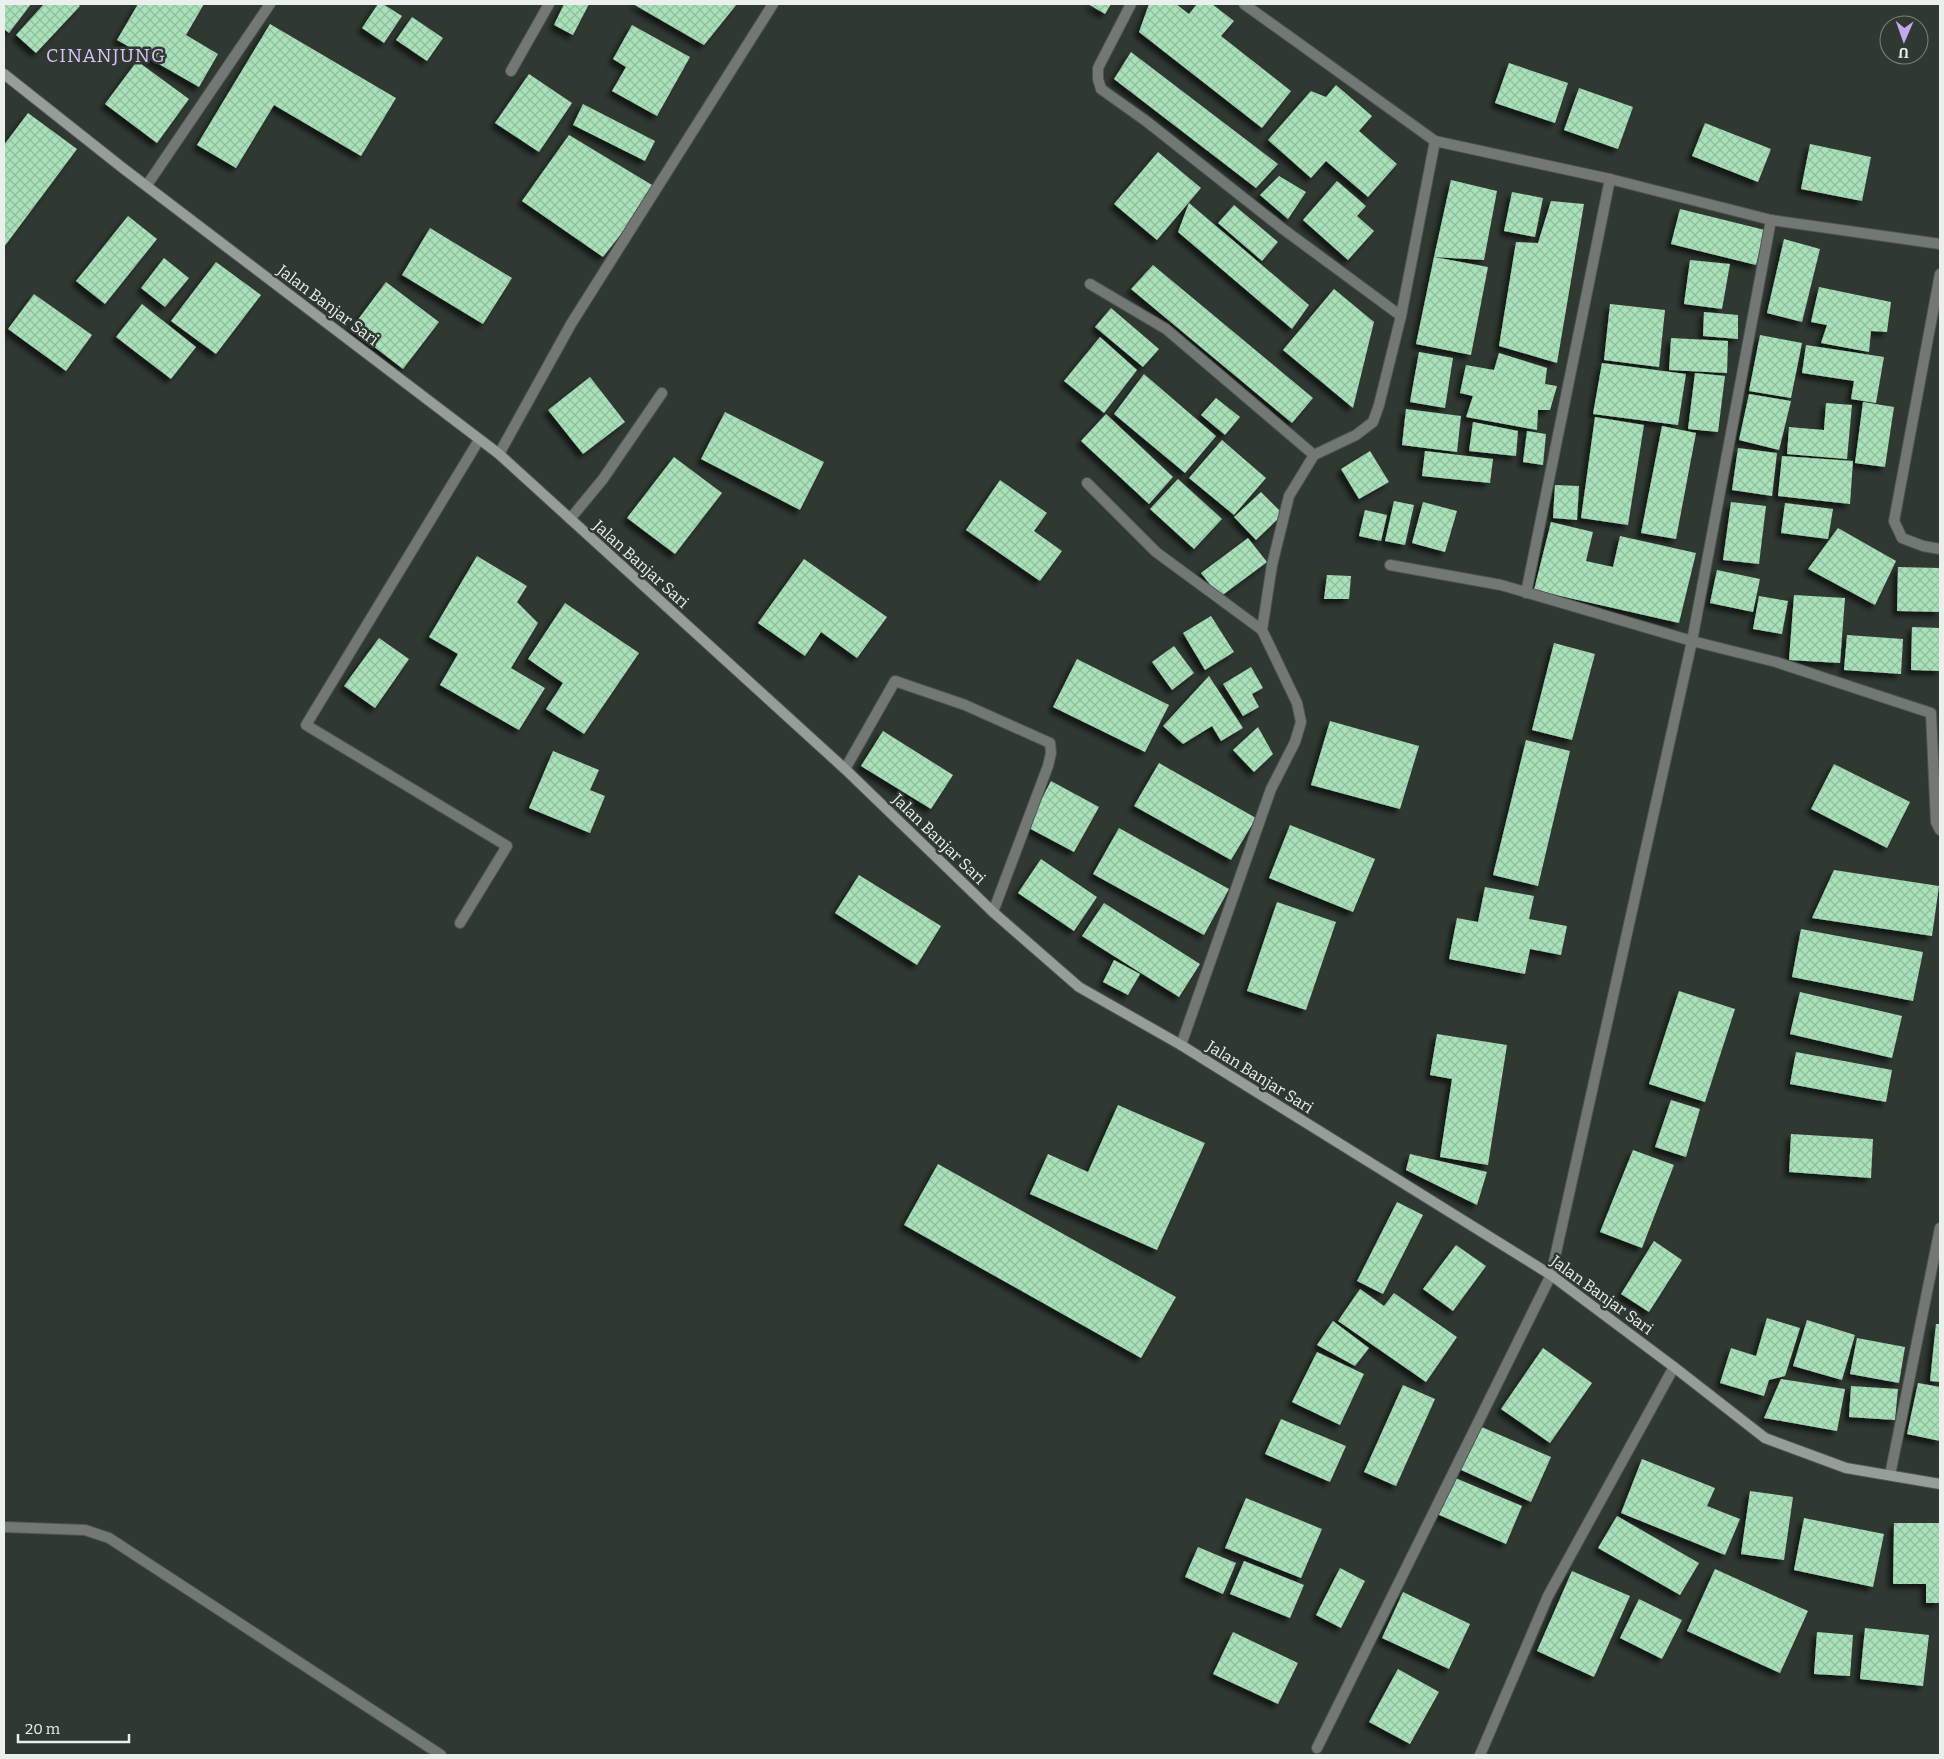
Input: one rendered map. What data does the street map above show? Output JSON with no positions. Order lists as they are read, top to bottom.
{
  "streets": {
    "street": ["Jalan Banjar Sari"]
  },
  "districts": ["CINANJUNG"],
  "scale_bar": "20 m",
  "north": "bottom"
}
